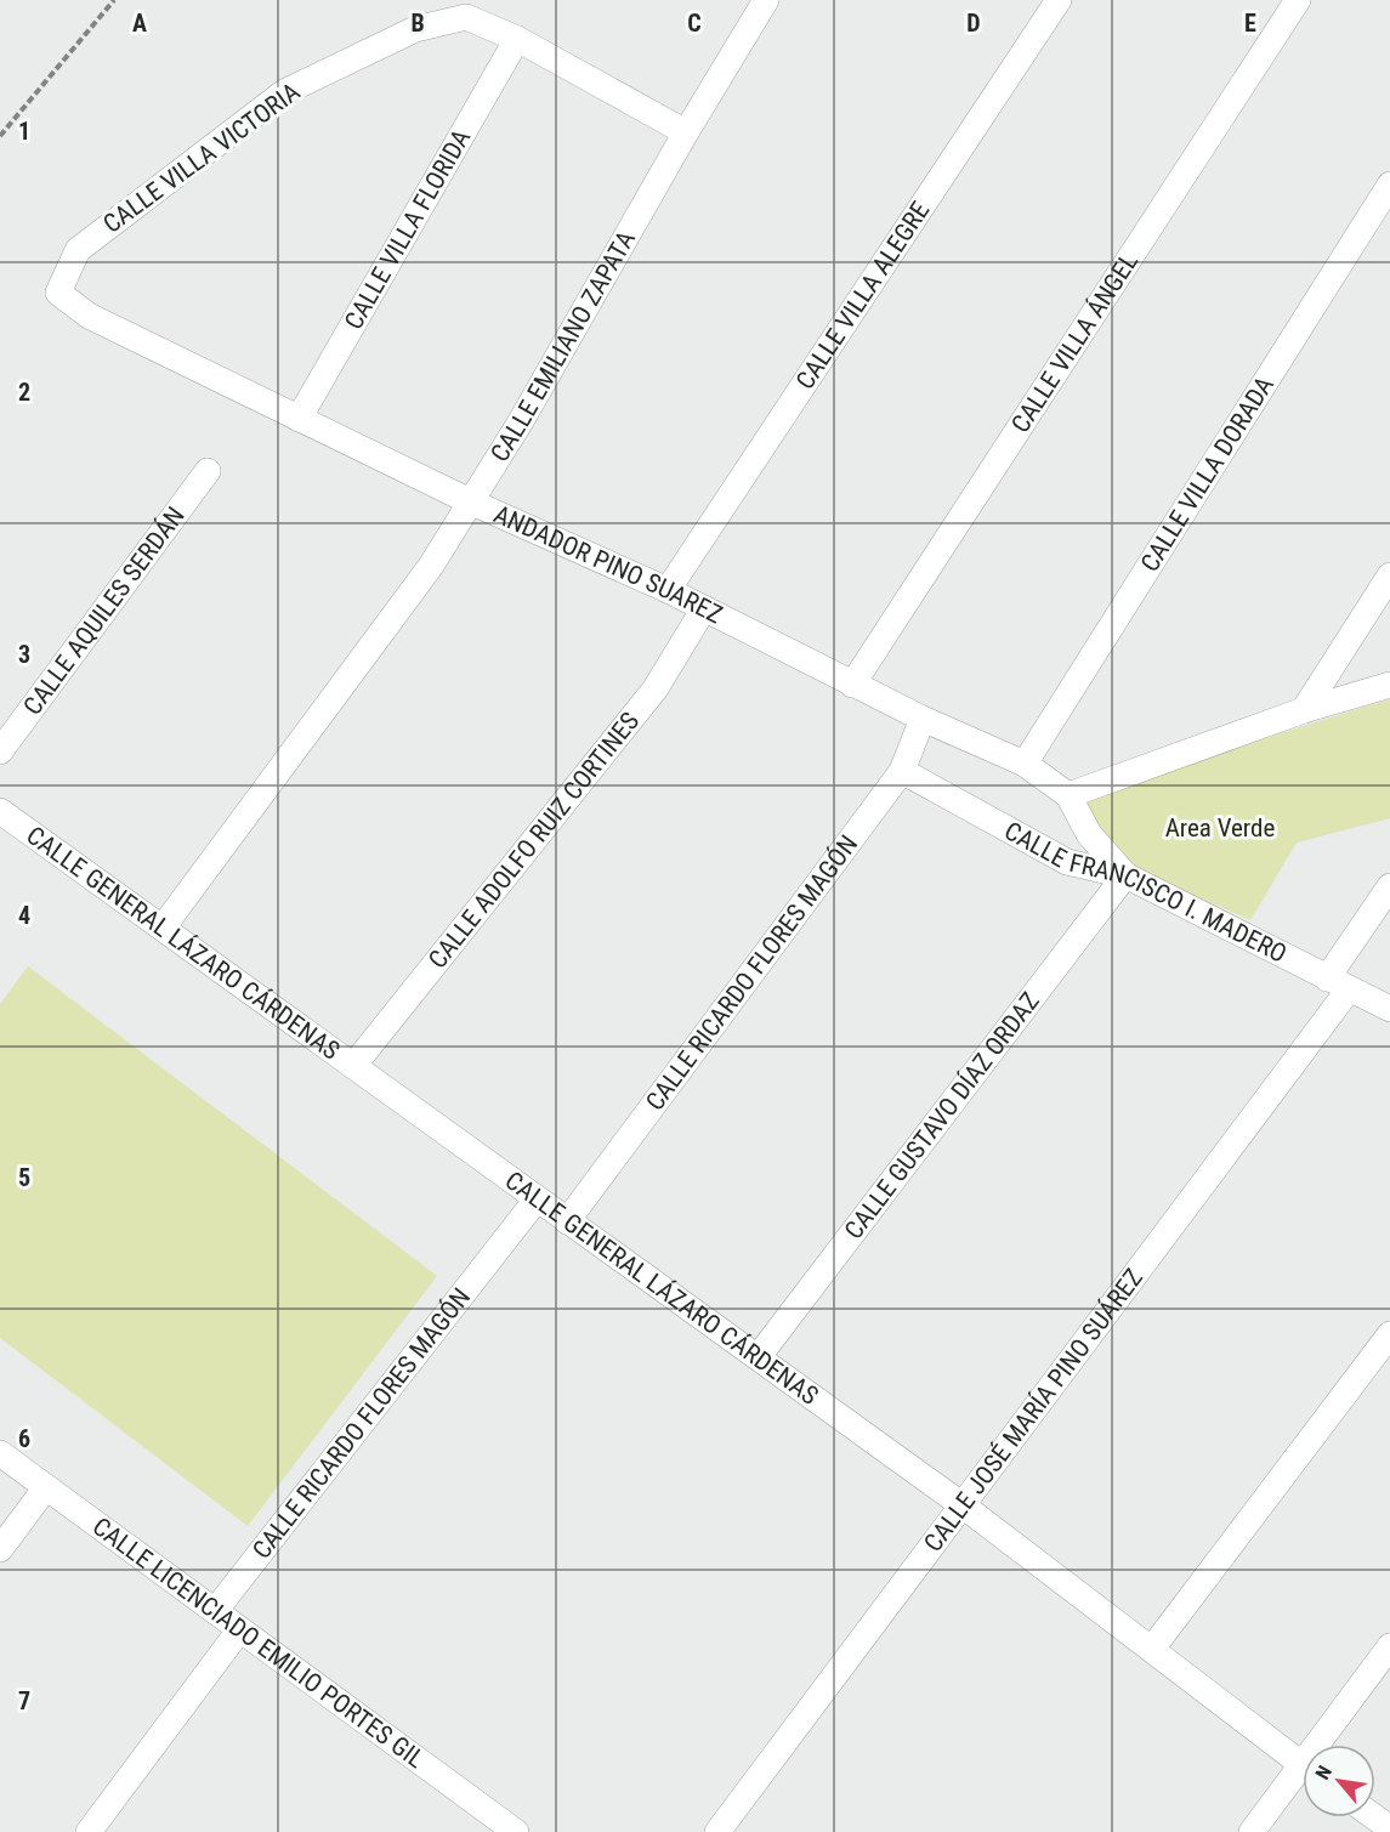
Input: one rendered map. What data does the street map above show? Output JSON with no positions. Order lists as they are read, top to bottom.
{
  "streets": {
    "street": [
      "CALLE VILLA VICTORIA",
      "CALLE VILLA FLORIDA",
      "CALLE VILLA ALEGRE",
      "CALLE VILLA ÁNGEL",
      "CALLE EMILIANO ZAPATA",
      "CALLE VILLA DORADA",
      "ANDADOR PINO SUAREZ",
      "CALLE AQUILES SERDÁN",
      "CALLE ADOLFO RUIZ CORTINES",
      "CALLE FRANCISCO I. MADERO",
      "CALLE GENERAL LÁZARO CÁRDENAS",
      "CALLE RICARDO FLORES MAGÓN",
      "CALLE GUSTAVO DÍAZ ORDAZ",
      "CALLE JOSÉ MARÍA PINO SUÁREZ",
      "CALLE LICENCIADO EMILIO PORTES GIL"
    ]
  },
  "crossings": [
    ["CALLE VILLA VICTORIA", "CALLE VILLA FLORIDA"],
    ["CALLE VILLA VICTORIA", "CALLE EMILIANO ZAPATA"],
    ["CALLE VILLA VICTORIA", "ANDADOR PINO SUAREZ"],
    ["CALLE VILLA FLORIDA", "ANDADOR PINO SUAREZ"],
    ["CALLE VILLA ALEGRE", "ANDADOR PINO SUAREZ"],
    ["CALLE VILLA ÁNGEL", "ANDADOR PINO SUAREZ"],
    ["CALLE EMILIANO ZAPATA", "ANDADOR PINO SUAREZ"],
    ["CALLE EMILIANO ZAPATA", "CALLE GENERAL LÁZARO CÁRDENAS"],
    ["CALLE VILLA DORADA", "ANDADOR PINO SUAREZ"],
    ["ANDADOR PINO SUAREZ", "CALLE ADOLFO RUIZ CORTINES"],
    ["ANDADOR PINO SUAREZ", "CALLE FRANCISCO I. MADERO"],
    ["ANDADOR PINO SUAREZ", "CALLE RICARDO FLORES MAGÓN"],
    ["ANDADOR PINO SUAREZ", "CALLE GUSTAVO DÍAZ ORDAZ"],
    ["CALLE ADOLFO RUIZ CORTINES", "CALLE GENERAL LÁZARO CÁRDENAS"],
    ["CALLE FRANCISCO I. MADERO", "CALLE RICARDO FLORES MAGÓN"],
    ["CALLE FRANCISCO I. MADERO", "CALLE GUSTAVO DÍAZ ORDAZ"],
    ["CALLE FRANCISCO I. MADERO", "CALLE JOSÉ MARÍA PINO SUÁREZ"],
    ["CALLE GENERAL LÁZARO CÁRDENAS", "CALLE RICARDO FLORES MAGÓN"],
    ["CALLE GENERAL LÁZARO CÁRDENAS", "CALLE GUSTAVO DÍAZ ORDAZ"],
    ["CALLE GENERAL LÁZARO CÁRDENAS", "CALLE JOSÉ MARÍA PINO SUÁREZ"],
    ["CALLE RICARDO FLORES MAGÓN", "CALLE LICENCIADO EMILIO PORTES GIL"]
  ],
  "parks": ["Area Verde"],
  "north": "top left",
  "grid": {
    "columns": [
      "A",
      "B",
      "C",
      "D",
      "E"
    ],
    "rows": [
      "1",
      "2",
      "3",
      "4",
      "5",
      "6",
      "7"
    ]
  }
}
